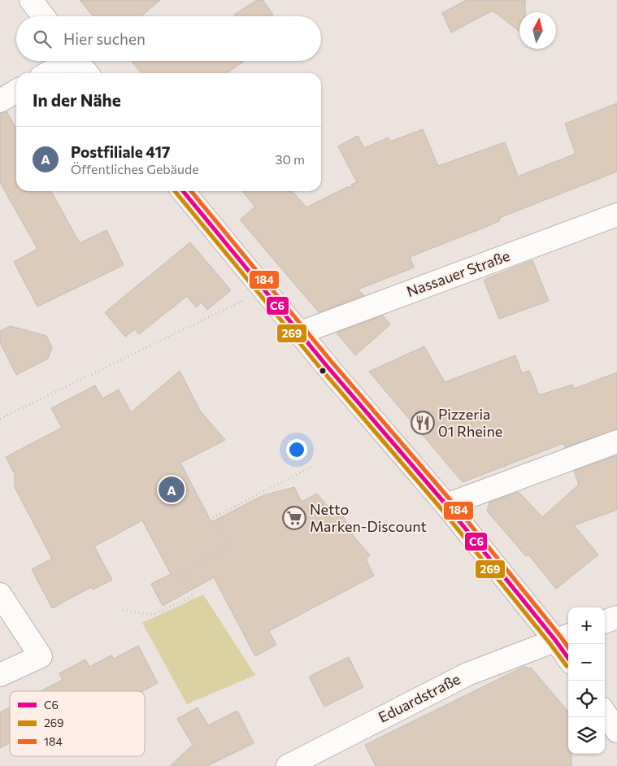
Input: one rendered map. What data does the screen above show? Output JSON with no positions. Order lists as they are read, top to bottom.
{
  "streets": {
    "street": ["Nassauer Straße", "Eduardstraße"]
  },
  "places": {
    "restaurant": ["Pizzeria 01 Rheine"],
    "supermarket": ["Netto Marken-Discount"]
  },
  "lines": ["transit line C6", "transit line 269", "transit line 184"],
  "legend": ["C6", "269", "184"],
  "north": "top",
  "page": {
    "search": "Hier suchen",
    "heading": "In der Nähe",
    "list": [
      {
        "mark": "A",
        "name": "Postfiliale 417",
        "note": "Öffentliches Gebäude",
        "value": "30 m"
      }
    ],
    "pins": "A",
    "map_buttons": ["+", "−"]
  }
}
